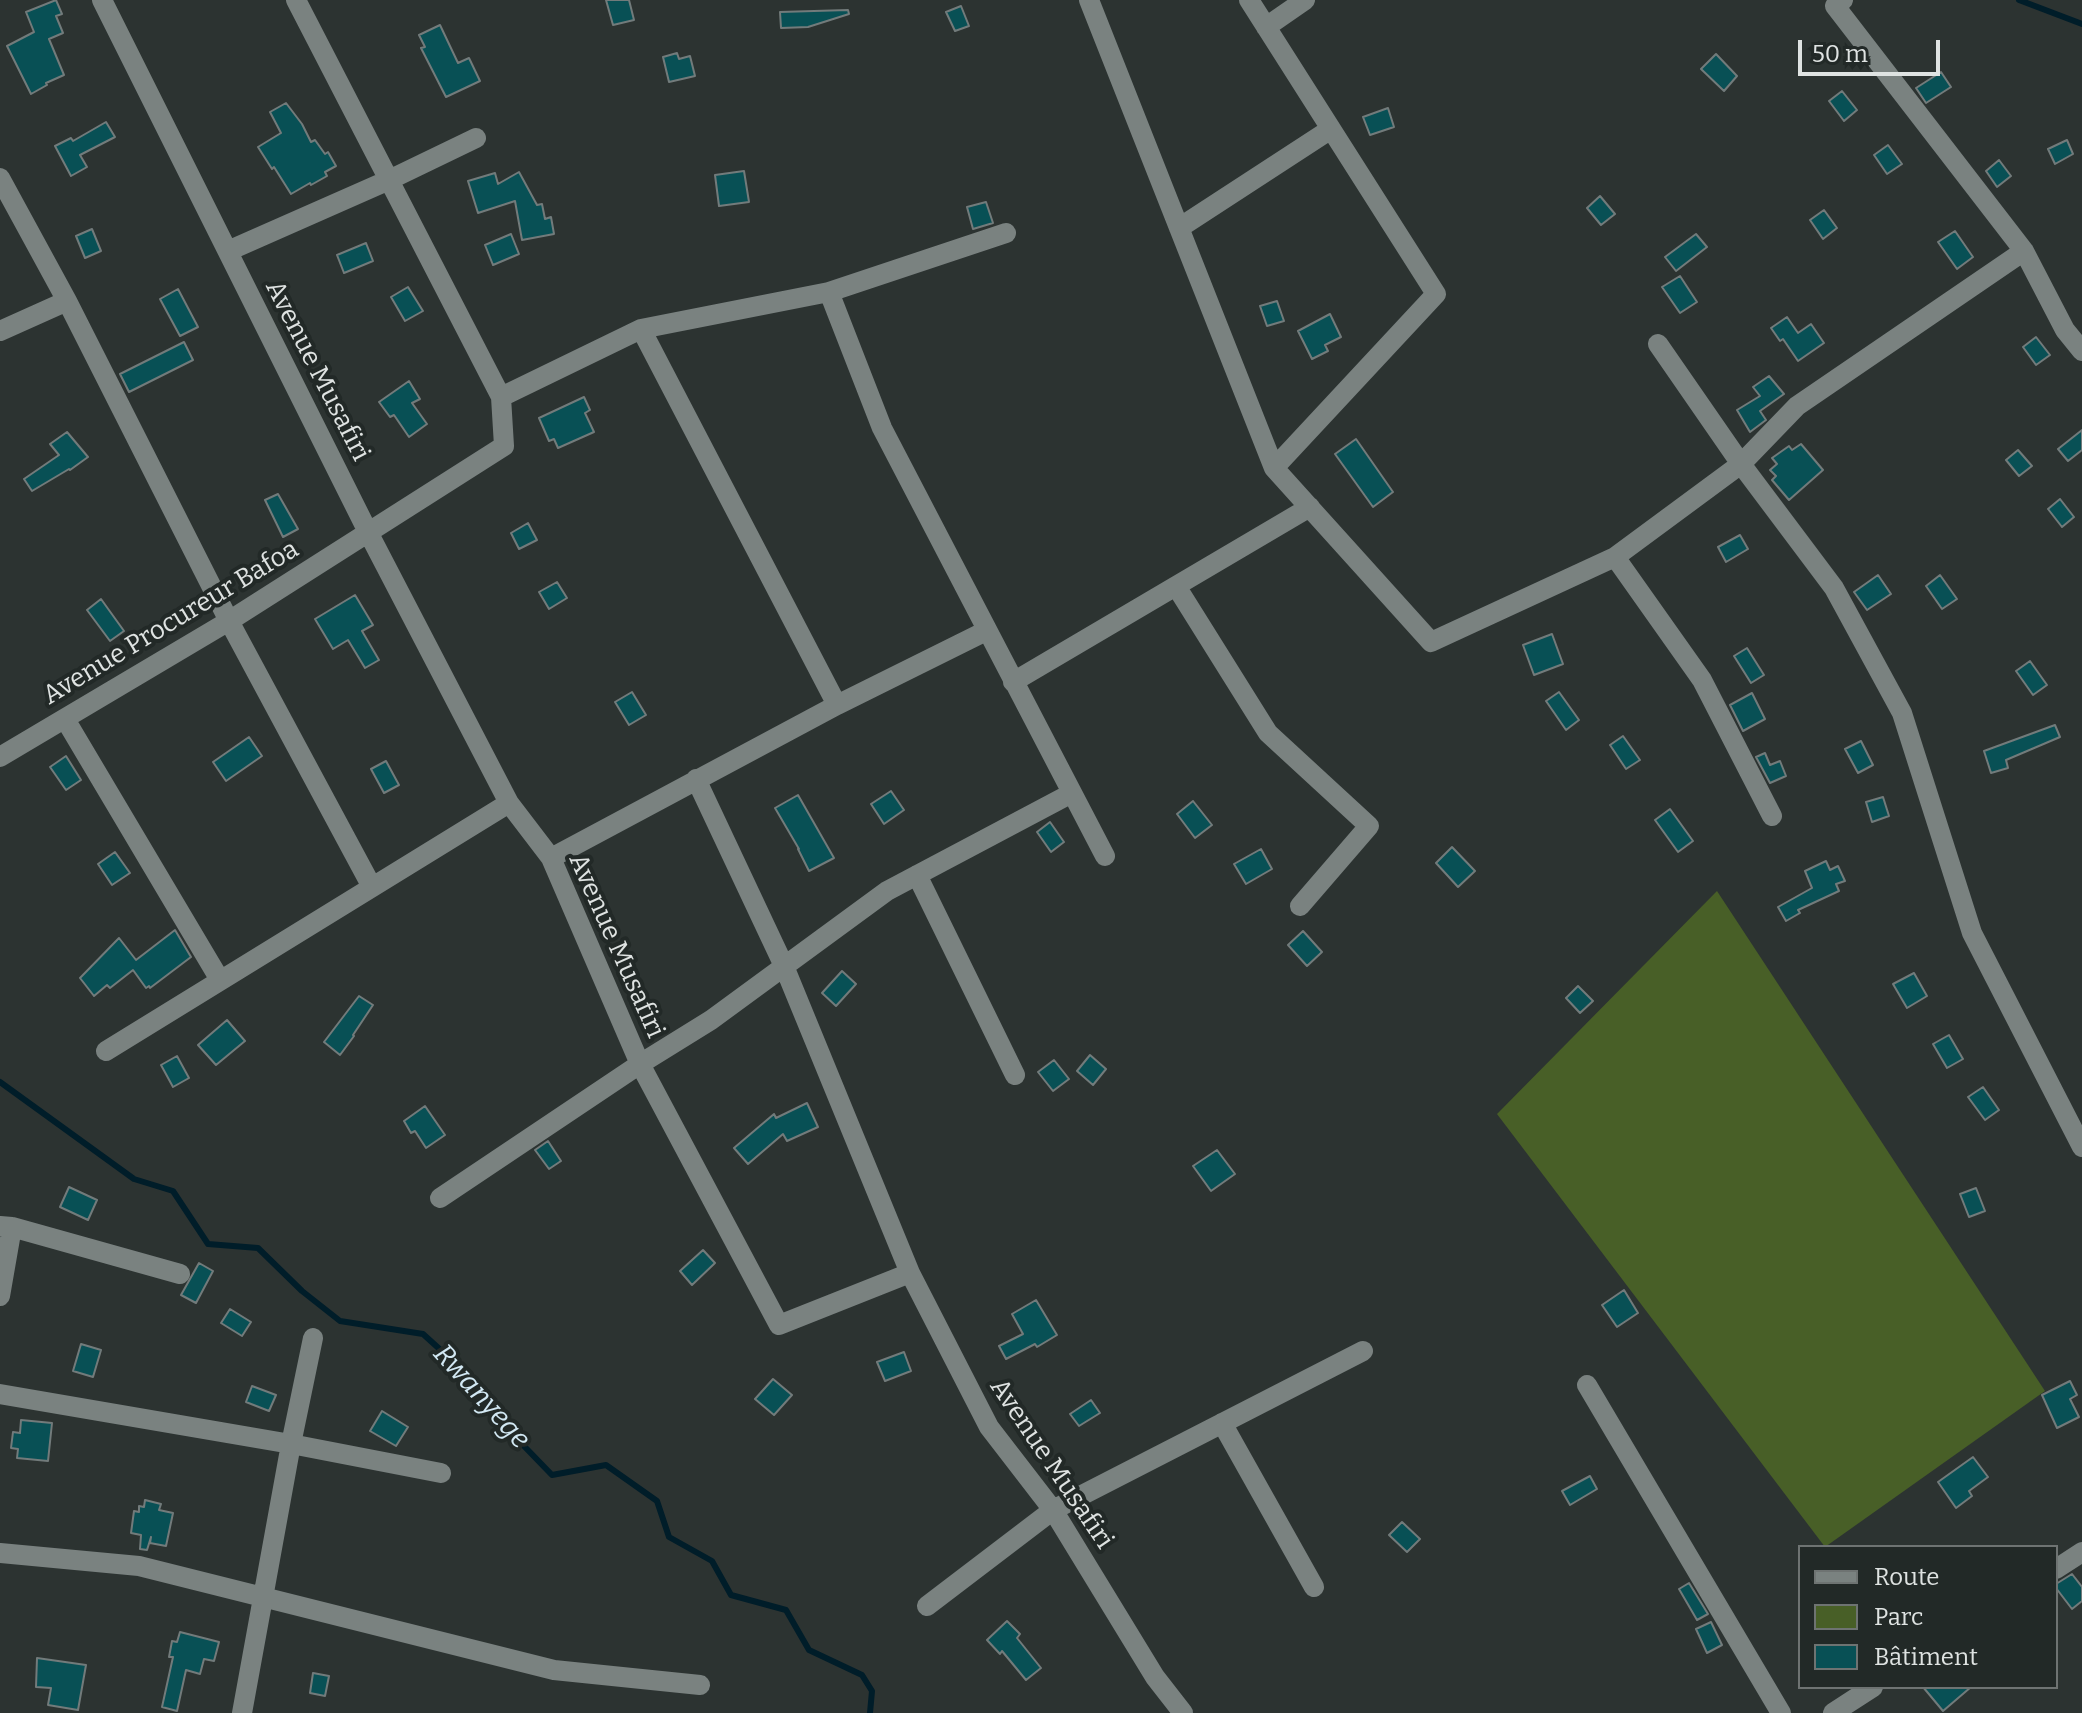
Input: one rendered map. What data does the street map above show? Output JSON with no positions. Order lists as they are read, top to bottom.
{
  "streets": {
    "street": ["Avenue Musafiri", "Avenue Procureur Bafoa"]
  },
  "crossings": [
    ["Avenue Musafiri", "Avenue Procureur Bafoa"]
  ],
  "water": ["Rwanyege"],
  "legend": ["Route", "Parc", "Bâtiment"],
  "scale_bar": "50 m"
}
